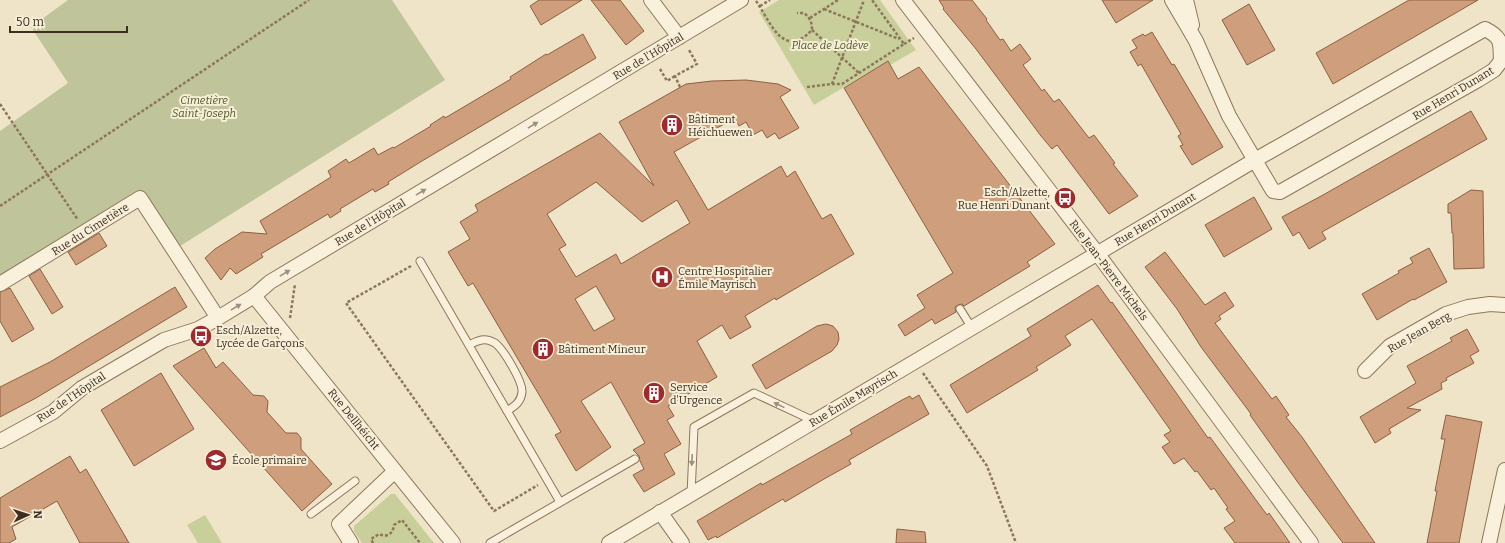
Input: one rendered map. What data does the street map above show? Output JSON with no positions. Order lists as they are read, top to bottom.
{
  "streets": {
    "street": [
      "Rue de l'Hôpital",
      "Rue Henri Dunant",
      "Rue du Cimetière",
      "Rue Jean-Pierre Michels",
      "Rue Jean Berg",
      "Rue Émile Mayrisch",
      "Rue Dellhéicht"
    ]
  },
  "crossings": [
    ["Rue de l'Hôpital", "Rue du Cimetière"],
    ["Rue de l'Hôpital", "Rue Dellhéicht"],
    ["Rue Henri Dunant", "Rue Jean-Pierre Michels"],
    ["Rue Henri Dunant", "Rue Émile Mayrisch"],
    ["Rue Jean-Pierre Michels", "Rue Émile Mayrisch"]
  ],
  "one_way": ["Rue de l'Hôpital"],
  "parks": ["Place de Lodève", "Cimetière Saint-Joseph"],
  "places": {
    "building": ["Bâtiment Héichuewen", "Bâtiment Mineur", "Service d'Urgence"],
    "bus stop": ["Esch/Alzette, Rue Henri Dunant", "Esch/Alzette, Lycée de Garçons"],
    "hospital": ["Centre Hospitalier Émile Mayrisch"],
    "school or university": ["École primaire"]
  },
  "scale_bar": "50 m",
  "north": "right"
}
